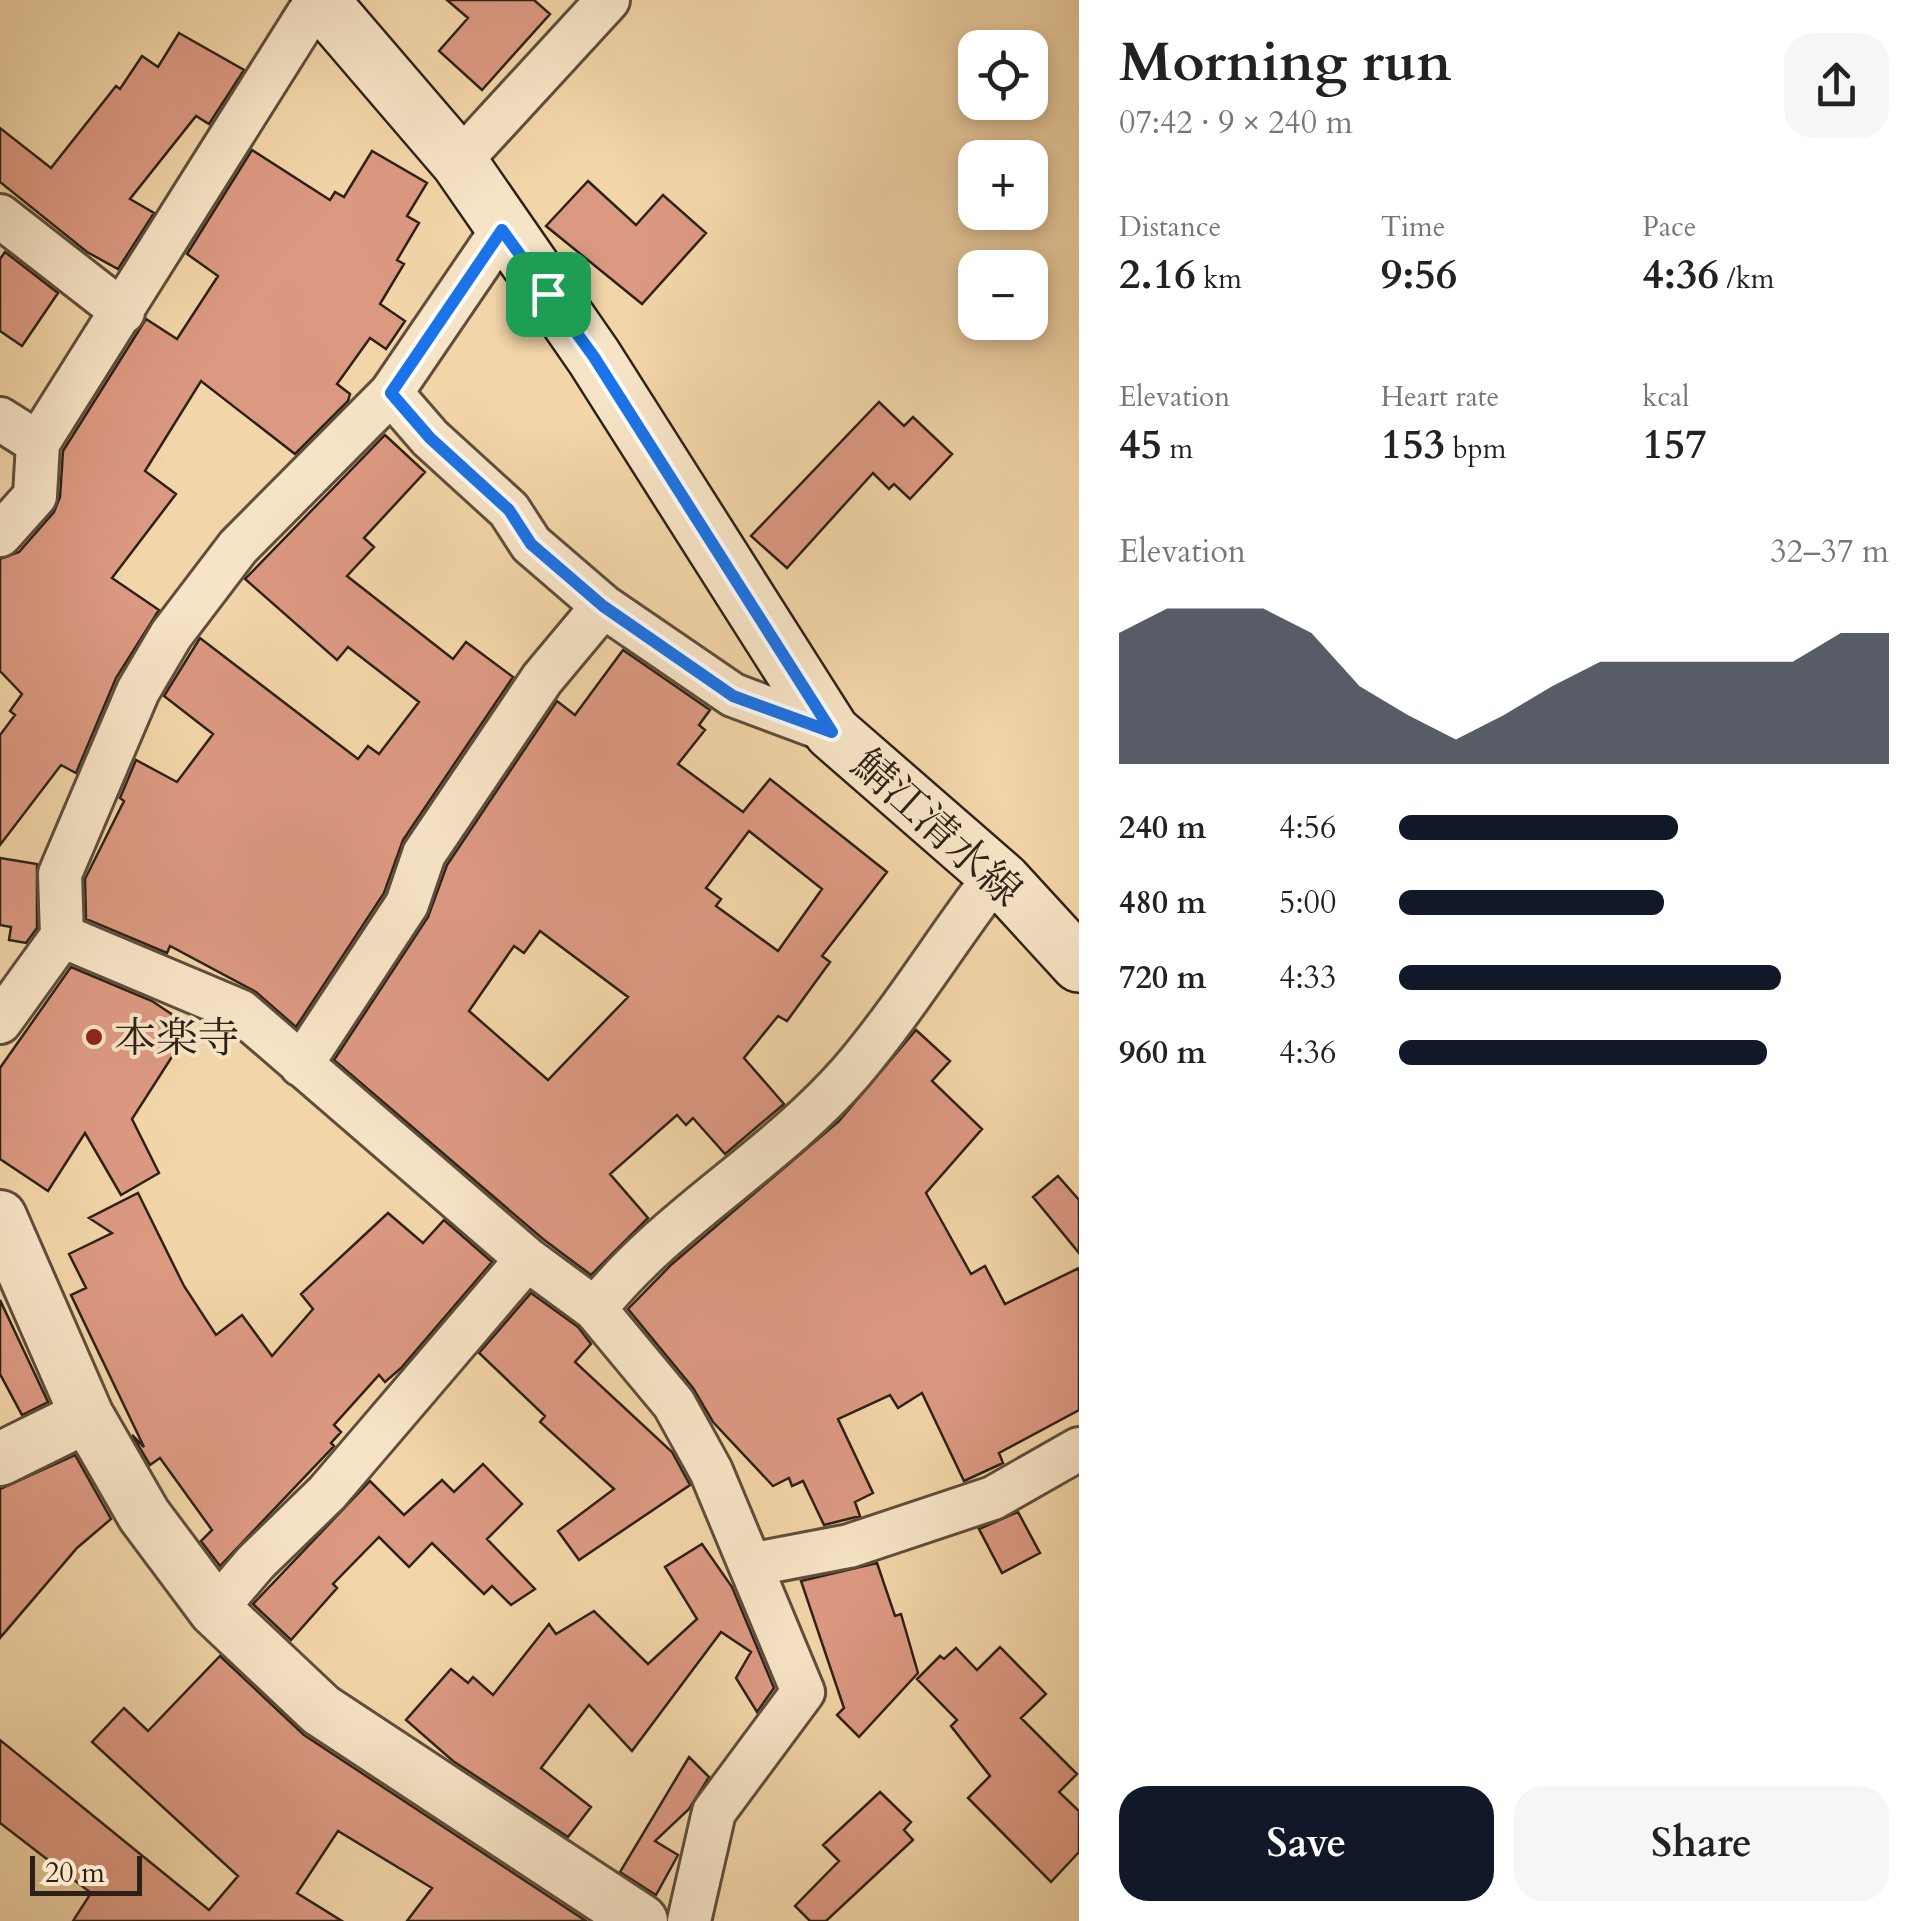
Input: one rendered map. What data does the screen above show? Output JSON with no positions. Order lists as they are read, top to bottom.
{
  "streets": {
    "main road": ["鯖江清水線"]
  },
  "places": ["本楽寺"],
  "scale_bar": "20 m",
  "page": {
    "heading": ["Morning run", "07:42 · 9 × 240 m"],
    "map_buttons": ["+", "−"],
    "stats": [
      ["Distance", "2.16 km"],
      ["Time", "9:56"],
      ["Pace", "4:36 /km"],
      ["Elevation", "45 m"],
      ["Heart rate", "153 bpm"],
      ["kcal", "157"]
    ],
    "chart": ["Elevation", "32–37 m"],
    "list": [
      {
        "name": "240 m",
        "note": "4:56"
      },
      {
        "name": "480 m",
        "note": "5:00"
      },
      {
        "name": "720 m",
        "note": "4:33"
      },
      {
        "name": "960 m",
        "note": "4:36"
      }
    ],
    "buttons": ["Save", "Share"],
    "scale": "20 m"
  }
}
